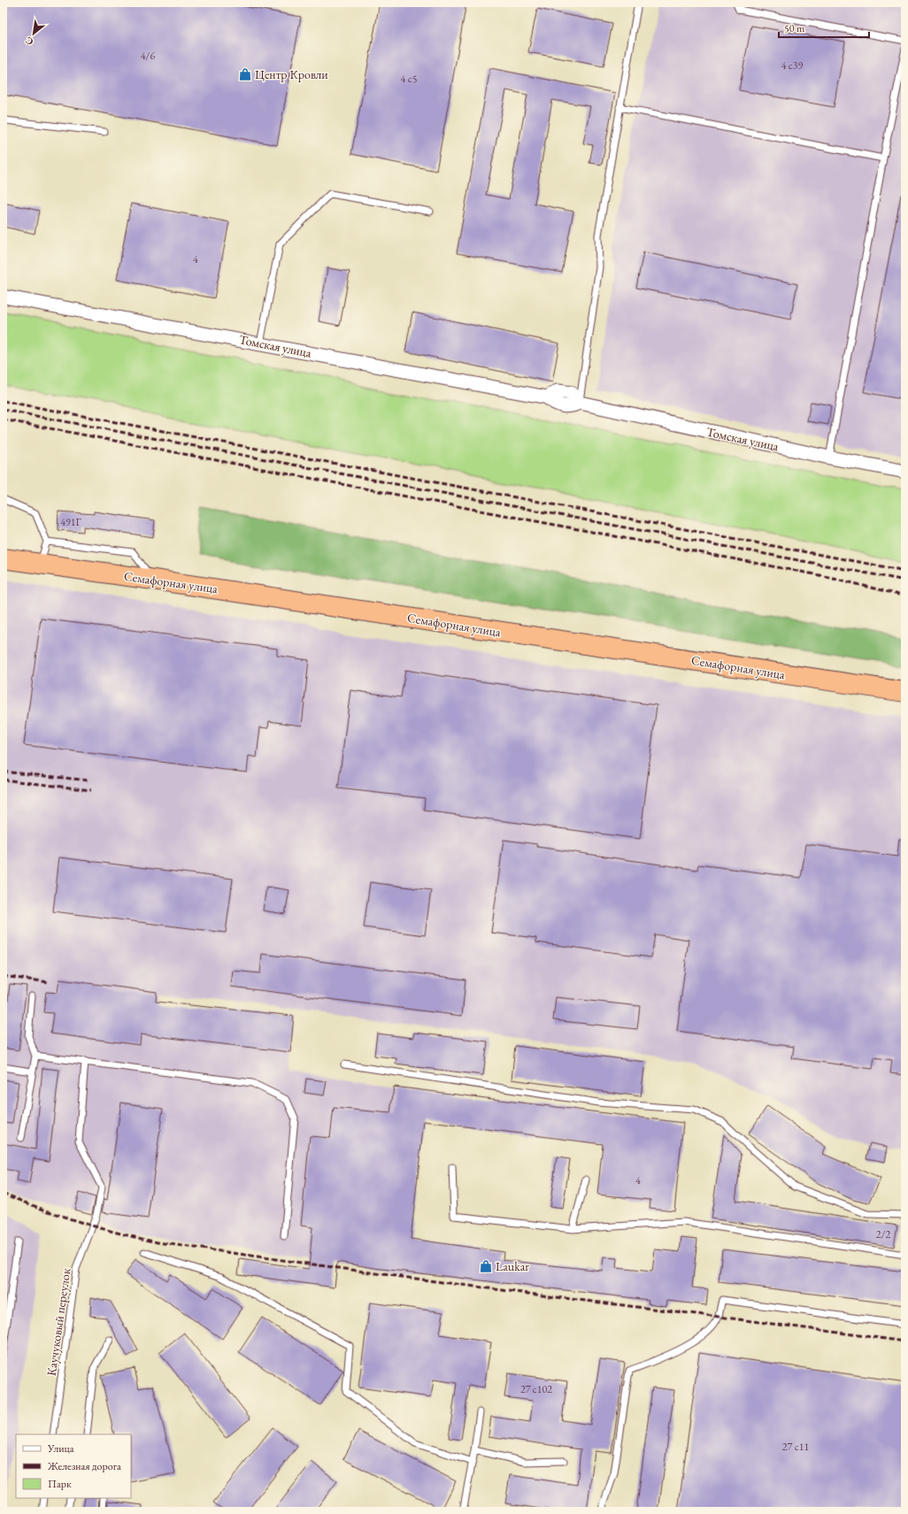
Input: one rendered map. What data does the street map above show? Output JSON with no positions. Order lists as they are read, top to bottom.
{
  "streets": {
    "highway": ["Семафорная улица"],
    "street": ["Томская улица"],
    "lane": ["Каучуковый переулок"]
  },
  "places": {
    "shop": ["Центр Кровли", "Laukar"]
  },
  "house_numbers": [
    "4/6",
    "4 с39",
    "4 с5",
    "4",
    "491Г",
    "4",
    "2/2",
    "27 с102",
    "27 с11"
  ],
  "legend": ["Улица", "Железная дорога", "Парк"],
  "scale_bar": "50 m",
  "north": "bottom left"
}
